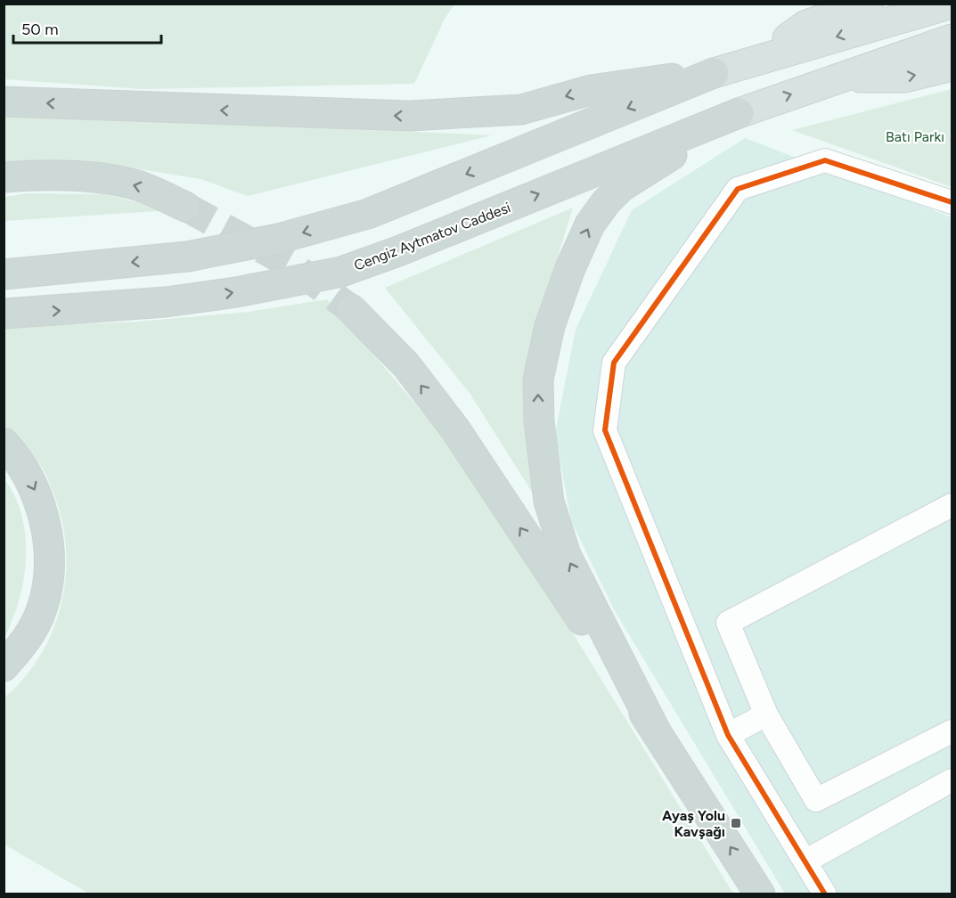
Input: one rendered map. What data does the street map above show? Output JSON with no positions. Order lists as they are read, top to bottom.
{
  "streets": {
    "highway": ["Cengiz Aytmatov Caddesi"]
  },
  "parks": ["Batı Parkı"],
  "places": {
    "transit": ["Ayaş Yolu Kavşağı"]
  },
  "scale_bar": "50 m"
}
